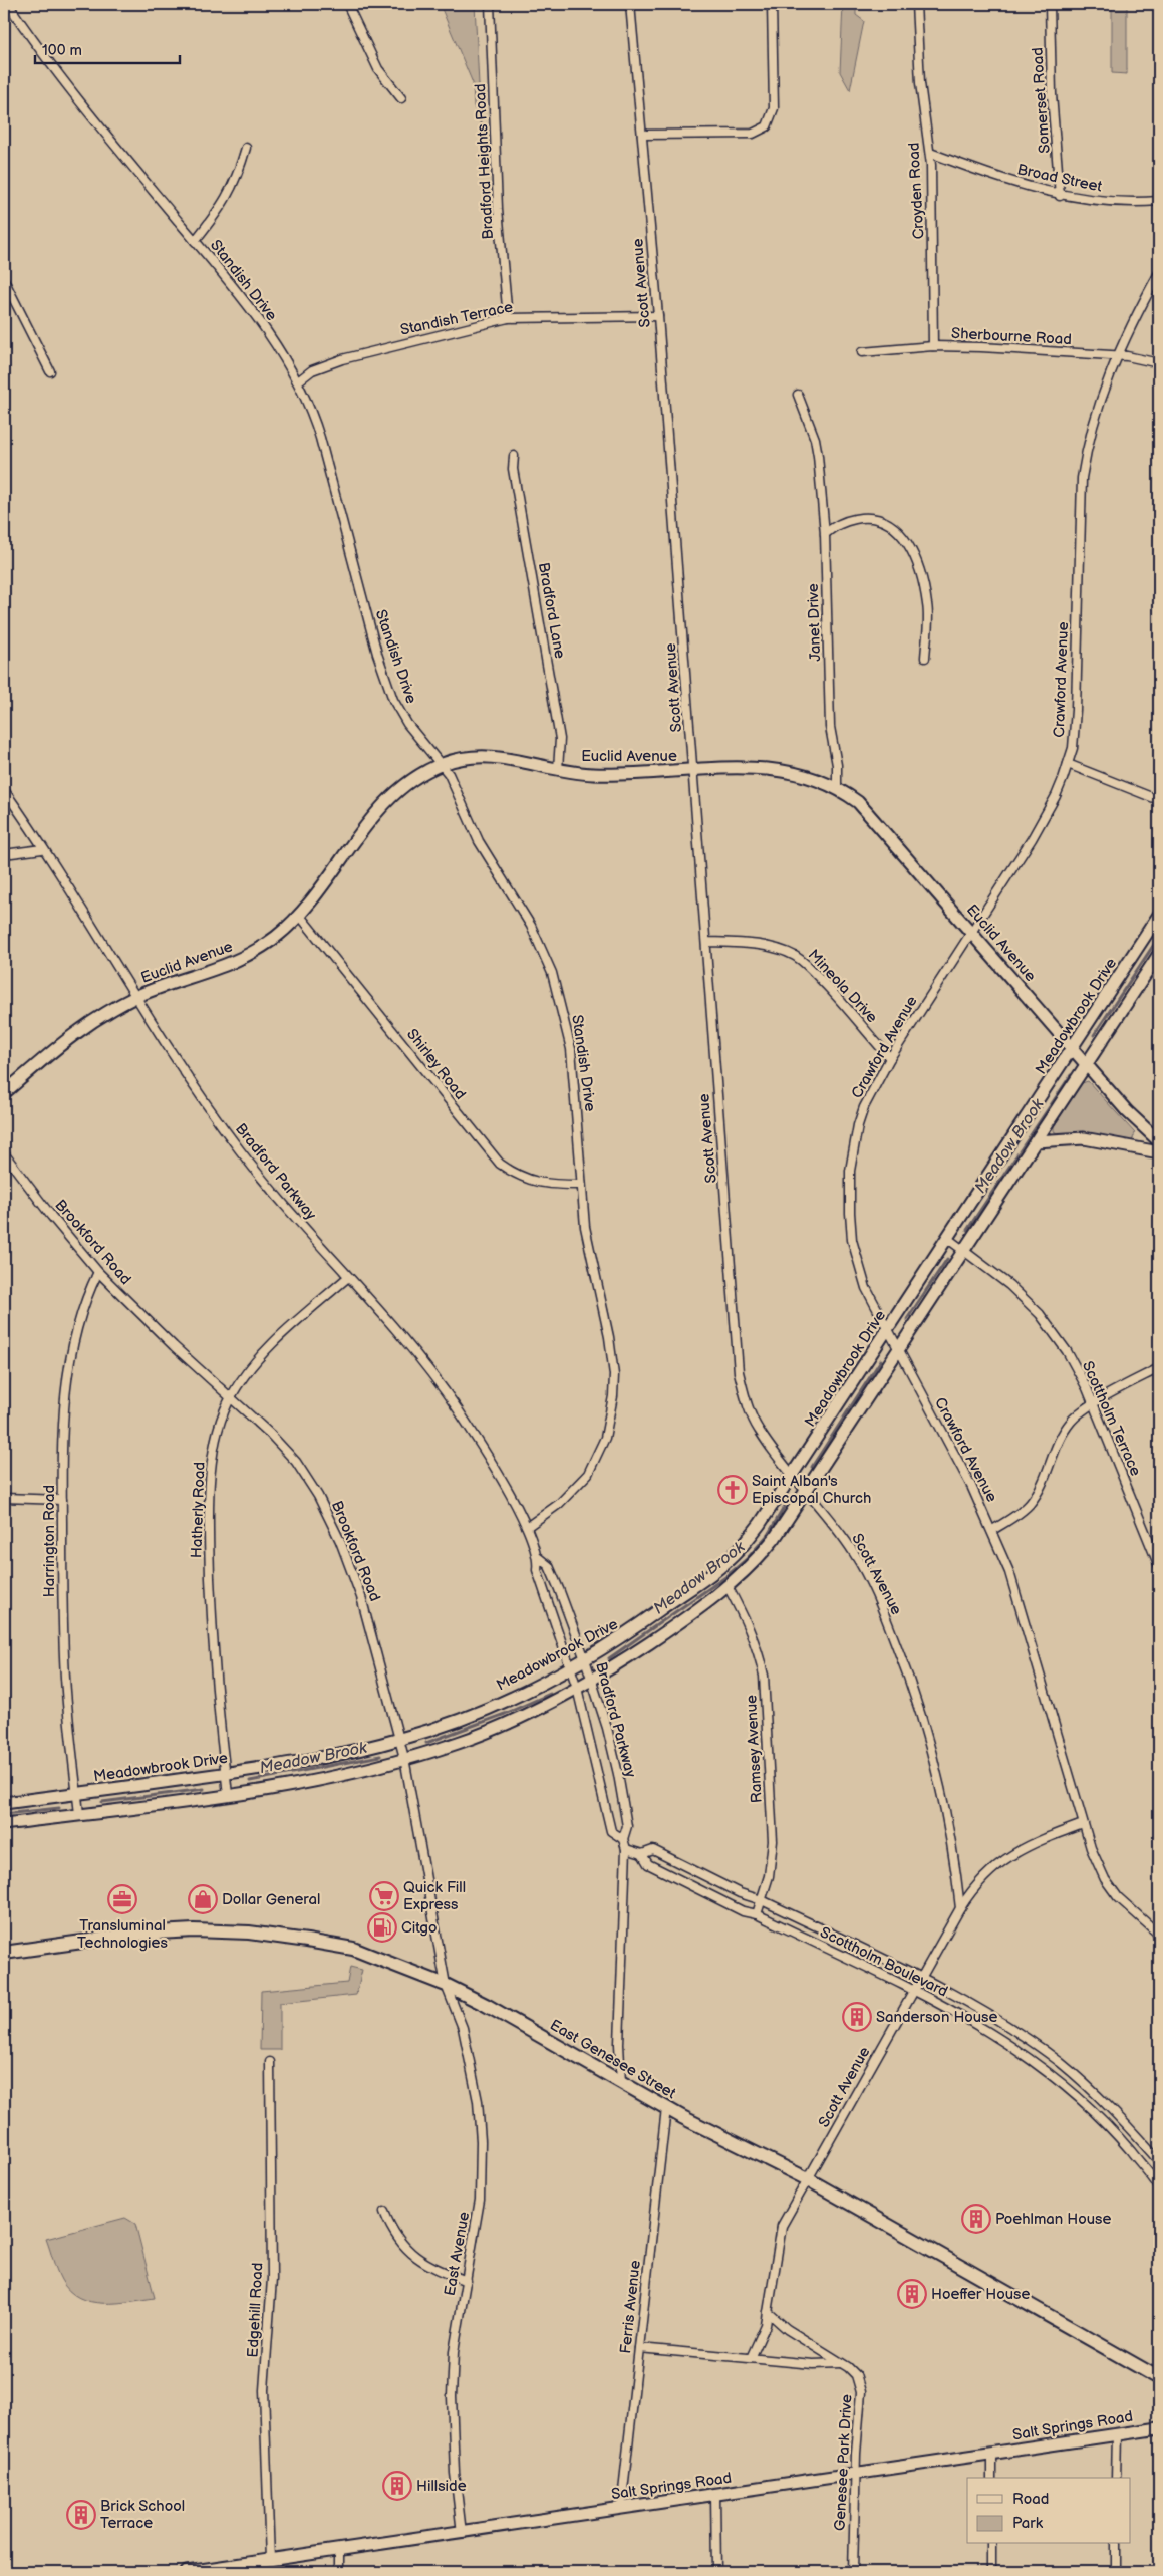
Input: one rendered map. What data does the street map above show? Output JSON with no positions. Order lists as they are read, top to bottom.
{
  "streets": {
    "main road": ["East Genesee Street"],
    "street": [
      "Somerset Road",
      "Bradford Heights Road",
      "Broad Street",
      "Croyden Road",
      "Standish Drive",
      "Scott Avenue",
      "Standish Terrace",
      "Sherbourne Road",
      "Bradford Lane",
      "Janet Drive",
      "Crawford Avenue",
      "Euclid Avenue",
      "Mineola Drive",
      "Meadowbrook Drive",
      "Shirley Road",
      "Bradford Parkway",
      "Brookford Road",
      "Scottholm Terrace",
      "Hatherly Road",
      "Harrington Road",
      "Ramsey Avenue",
      "Scottholm Boulevard",
      "East Avenue",
      "Ferris Avenue",
      "Edgehill Road",
      "Salt Springs Road",
      "Genesee Park Drive"
    ]
  },
  "crossings": [
    ["Somerset Road", "Broad Street"],
    ["Bradford Heights Road", "Standish Terrace"],
    ["Broad Street", "Croyden Road"],
    ["Croyden Road", "Sherbourne Road"],
    ["Standish Drive", "Standish Terrace"],
    ["Standish Drive", "Euclid Avenue"],
    ["Standish Drive", "Shirley Road"],
    ["Standish Drive", "Bradford Parkway"],
    ["Scott Avenue", "Standish Terrace"],
    ["Scott Avenue", "Euclid Avenue"],
    ["Scott Avenue", "Mineola Drive"],
    ["Scott Avenue", "Meadowbrook Drive"],
    ["Scott Avenue", "Scottholm Boulevard"],
    ["Scott Avenue", "East Genesee Street"],
    ["Sherbourne Road", "Crawford Avenue"],
    ["Bradford Lane", "Euclid Avenue"],
    ["Janet Drive", "Euclid Avenue"],
    ["Crawford Avenue", "Euclid Avenue"],
    ["Crawford Avenue", "Mineola Drive"],
    ["Crawford Avenue", "Meadowbrook Drive"],
    ["Euclid Avenue", "Meadowbrook Drive"],
    ["Euclid Avenue", "Shirley Road"],
    ["Euclid Avenue", "Bradford Parkway"],
    ["Meadowbrook Drive", "Bradford Parkway"],
    ["Meadowbrook Drive", "Brookford Road"],
    ["Meadowbrook Drive", "Scottholm Terrace"],
    ["Meadowbrook Drive", "Hatherly Road"],
    ["Meadowbrook Drive", "Harrington Road"],
    ["Bradford Parkway", "Hatherly Road"],
    ["Bradford Parkway", "Scottholm Boulevard"],
    ["Bradford Parkway", "East Genesee Street"],
    ["Brookford Road", "Hatherly Road"],
    ["Brookford Road", "Harrington Road"],
    ["Brookford Road", "East Genesee Street"],
    ["Brookford Road", "East Avenue"],
    ["Ramsey Avenue", "Scottholm Boulevard"],
    ["East Genesee Street", "East Avenue"],
    ["East Genesee Street", "Ferris Avenue"],
    ["East Avenue", "Salt Springs Road"],
    ["Ferris Avenue", "Salt Springs Road"],
    ["Edgehill Road", "Salt Springs Road"],
    ["Salt Springs Road", "Genesee Park Drive"]
  ],
  "water": ["Meadow Brook"],
  "places": {
    "church": ["Saint Alban's Episcopal Church"],
    "supermarket": ["Quick Fill Express"],
    "office": ["Transluminal Technologies"],
    "shop": ["Dollar General"],
    "fuel station": ["Citgo"],
    "building": [
      "Sanderson House",
      "Poehlman House",
      "Hoeffer House",
      "Hillside",
      "Brick School Terrace"
    ]
  },
  "legend": ["Road", "Park"],
  "scale_bar": "100 m"
}
